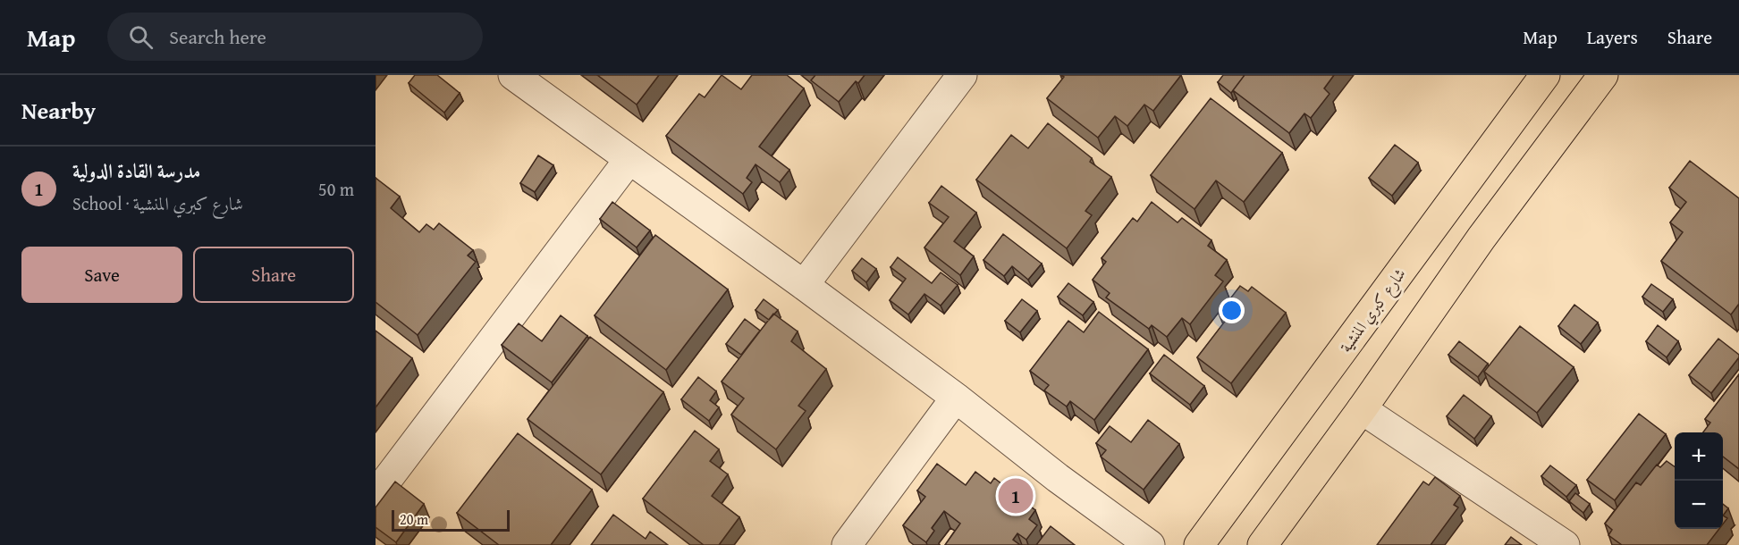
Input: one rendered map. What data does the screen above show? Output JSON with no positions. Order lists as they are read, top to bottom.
{
  "streets": {
    "main road": ["شارع كبري المنشية"]
  },
  "scale_bar": "20 m",
  "page": {
    "header": "Map",
    "search": "Search here",
    "nav": ["Map", "Layers", "Share"],
    "heading": "Nearby",
    "list": [
      {
        "mark": "1",
        "name": "مدرسة القادة الدولية",
        "note": "School · شارع كبري المنشية",
        "value": "50 m"
      }
    ],
    "buttons": ["Save", "Share"],
    "map_buttons": ["+", "−"],
    "pins": "1",
    "scale": "20 m"
  }
}
